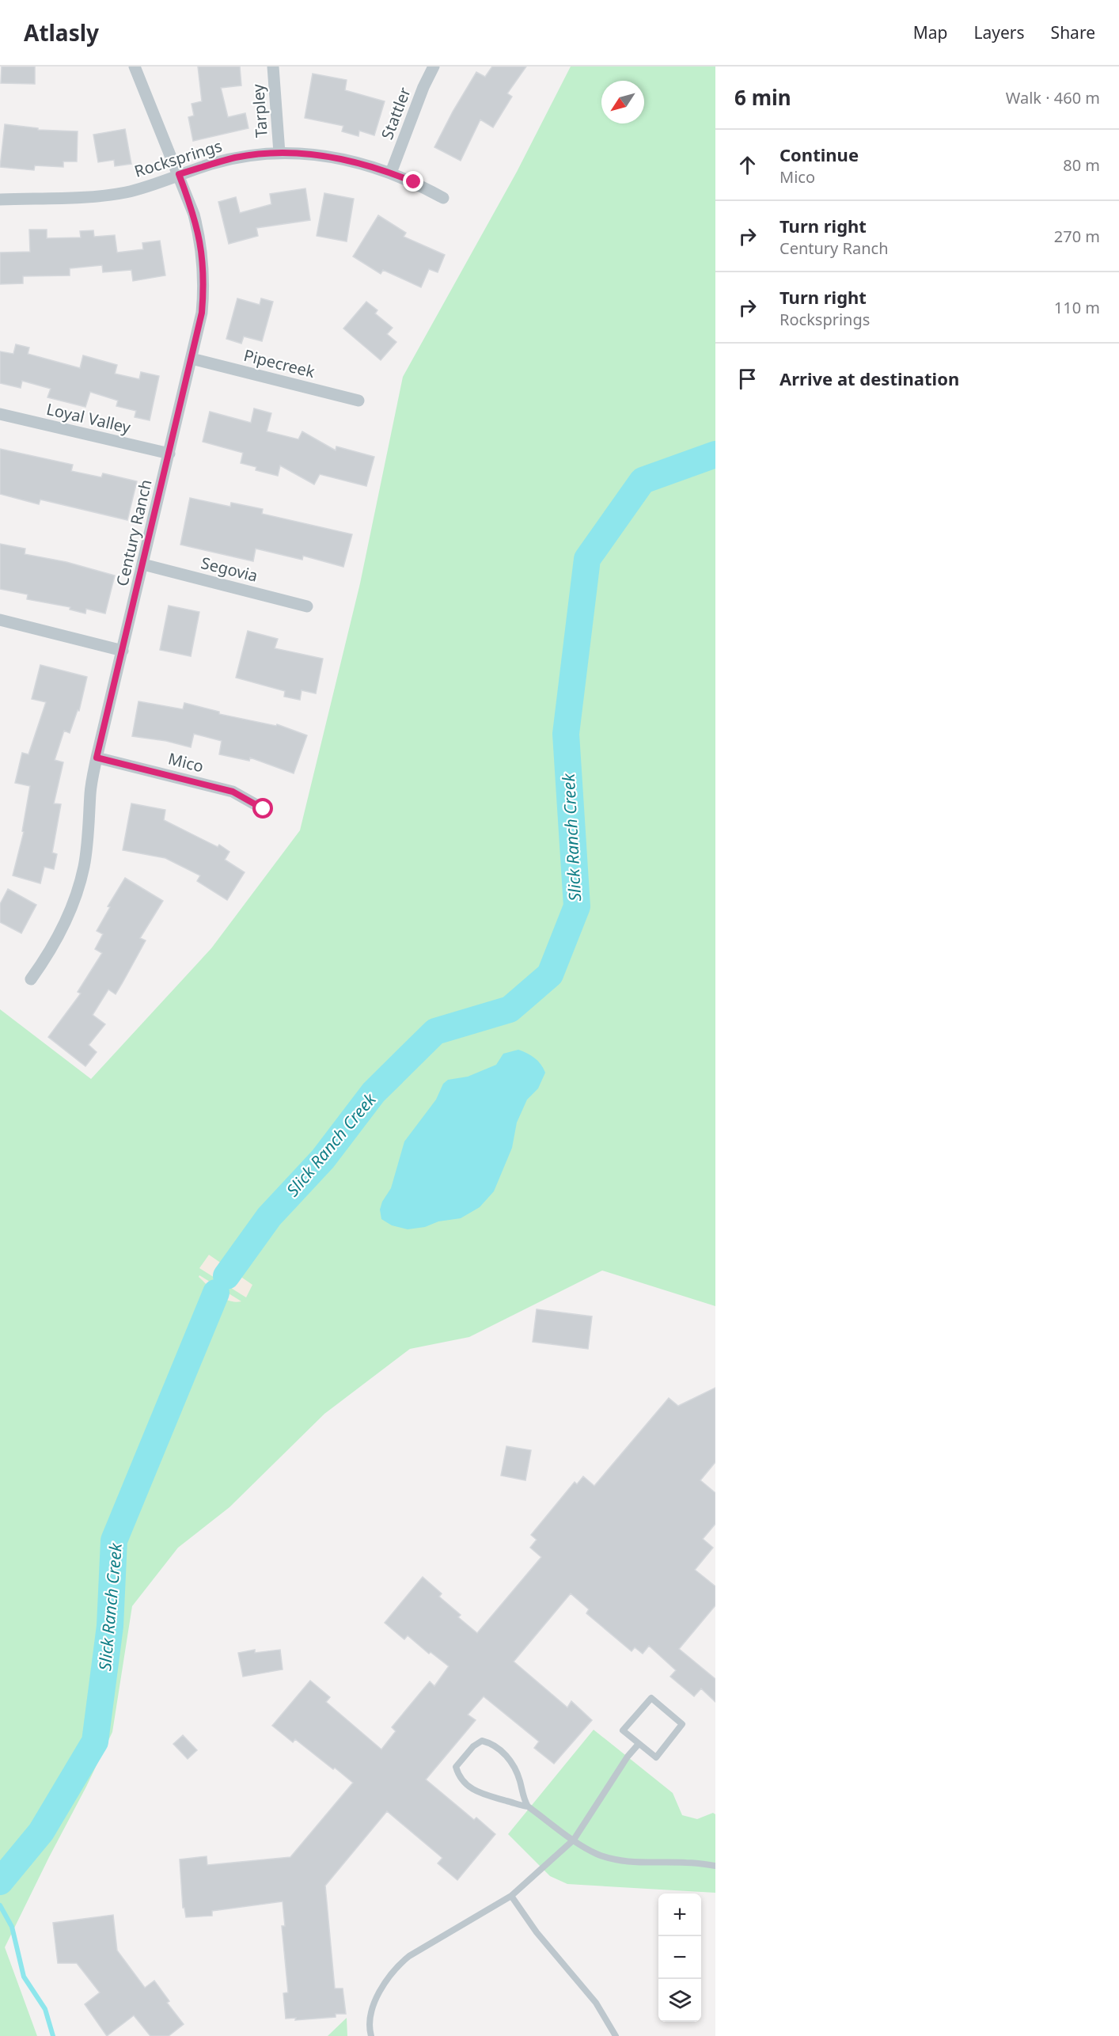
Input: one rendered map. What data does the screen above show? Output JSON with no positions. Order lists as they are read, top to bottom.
{
  "streets": {
    "street": [
      "Tarpley",
      "Stattler",
      "Rocksprings",
      "Pipecreek",
      "Loyal Valley",
      "Century Ranch",
      "Segovia",
      "Mico"
    ]
  },
  "crossings": [
    ["Tarpley", "Rocksprings"],
    ["Stattler", "Rocksprings"],
    ["Rocksprings", "Century Ranch"],
    ["Pipecreek", "Century Ranch"],
    ["Loyal Valley", "Century Ranch"],
    ["Century Ranch", "Segovia"],
    ["Century Ranch", "Mico"]
  ],
  "water": ["Slick Ranch Creek"],
  "north": "bottom left",
  "page": {
    "header": "Atlasly",
    "nav": ["Map", "Layers", "Share"],
    "heading": ["6 min", "Walk · 460 m"],
    "list": [
      ["Continue", "Mico", "80 m"],
      ["Turn right", "Century Ranch", "270 m"],
      ["Turn right", "Rocksprings", "110 m"],
      "Arrive at destination"
    ],
    "map_buttons": ["+", "−"]
  }
}
